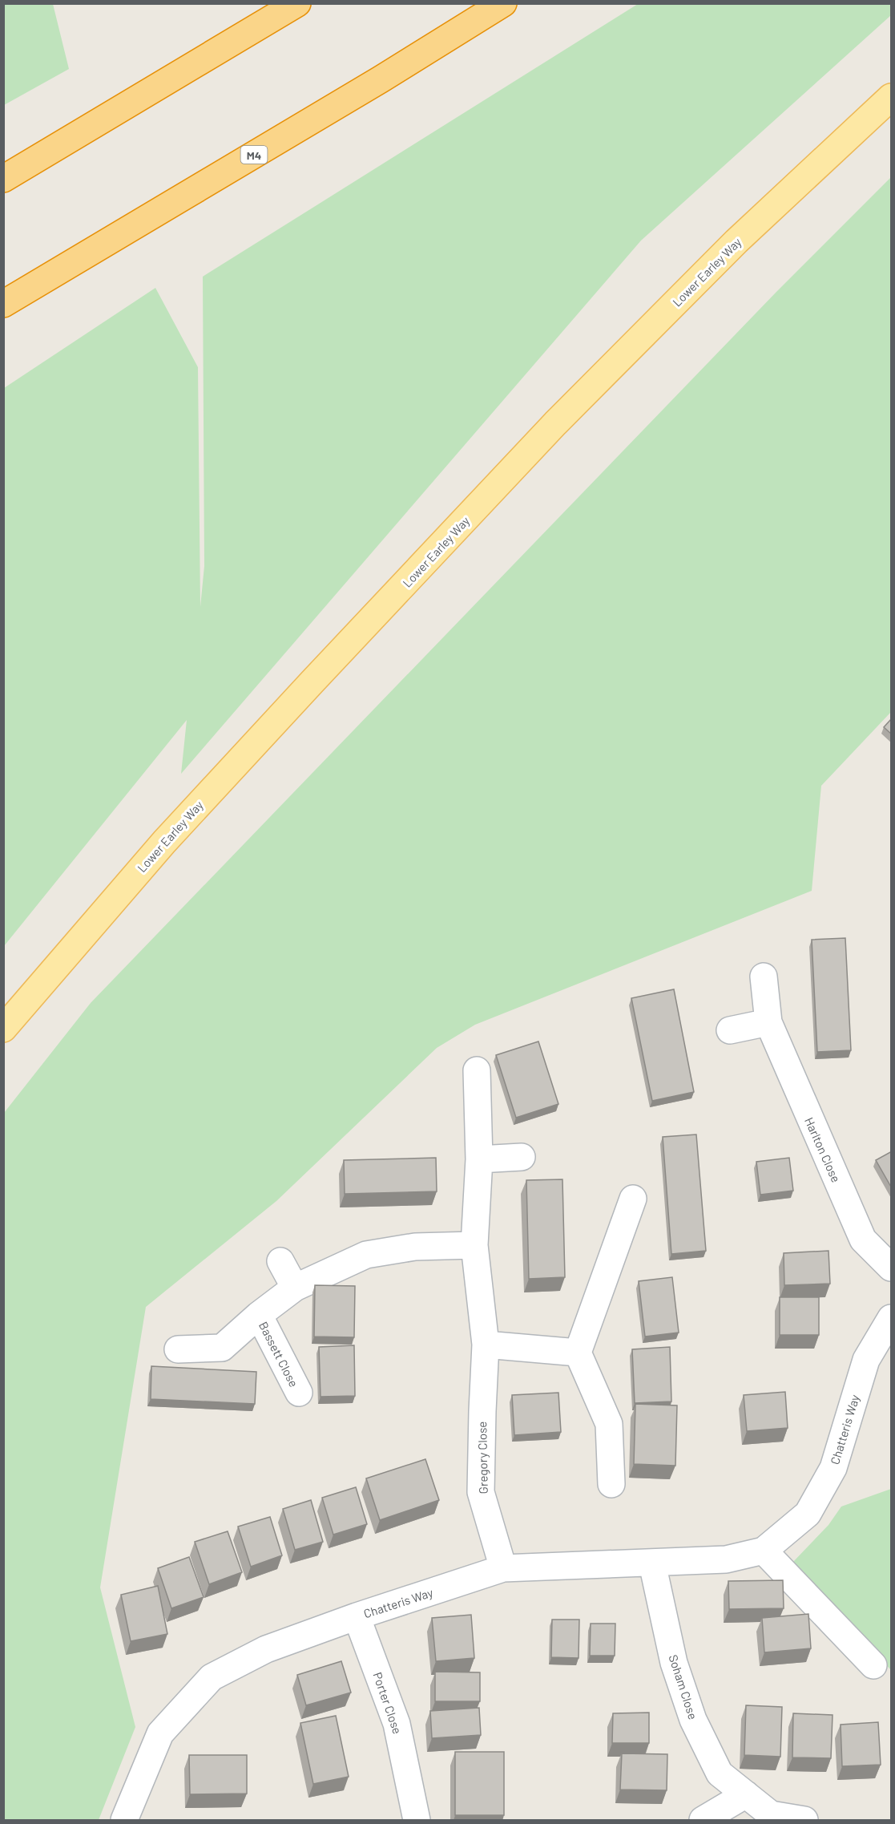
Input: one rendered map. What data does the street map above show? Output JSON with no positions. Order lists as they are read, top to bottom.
{
  "streets": {
    "highway": ["M4"],
    "main road": ["Lower Earley Way"],
    "street": [
      "Harlton Close",
      "Bassett Close",
      "Chatteris Way",
      "Gregory Close",
      "Soham Close",
      "Porter Close"
    ]
  },
  "crossings": [
    ["Bassett Close", "Gregory Close"],
    ["Chatteris Way", "Gregory Close"],
    ["Chatteris Way", "Soham Close"],
    ["Chatteris Way", "Porter Close"]
  ]
}
